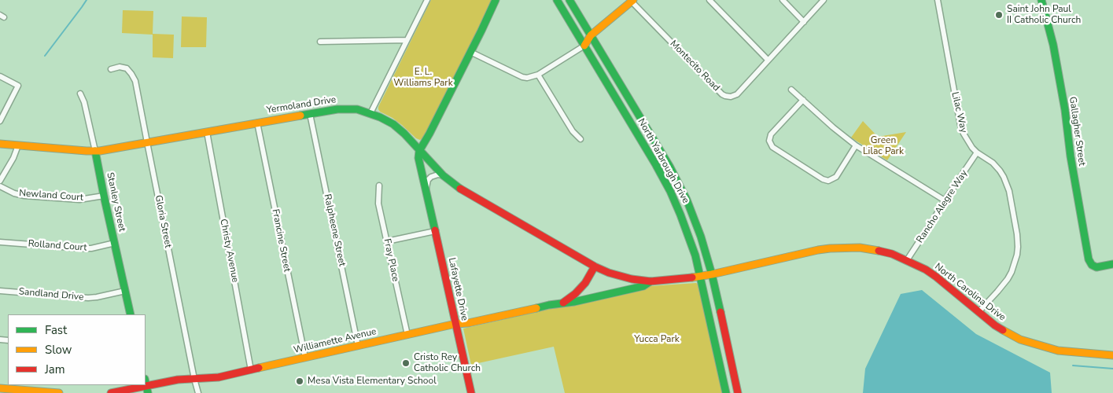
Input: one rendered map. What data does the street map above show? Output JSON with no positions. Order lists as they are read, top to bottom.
{
  "streets": {
    "street": [
      "Montecito Road",
      "Yermoland Drive",
      "Lilac Way",
      "Gallagher Street",
      "North Yarbrough Drive",
      "Newland Court",
      "Stanley Street",
      "Rancho Alegre Way",
      "Gloria Street",
      "Ralpheene Street",
      "Francine Street",
      "Rolland Court",
      "Christy Avenue",
      "Fray Place",
      "Lafayette Drive",
      "North Carolina Drive",
      "Sandland Drive",
      "Williamette Avenue"
    ]
  },
  "crossings": [
    ["Yermoland Drive", "Stanley Street"],
    ["Yermoland Drive", "Gloria Street"],
    ["Yermoland Drive", "Ralpheene Street"],
    ["Yermoland Drive", "Francine Street"],
    ["Yermoland Drive", "Christy Avenue"],
    ["Yermoland Drive", "Lafayette Drive"],
    ["Yermoland Drive", "Williamette Avenue"],
    ["Lilac Way", "Rancho Alegre Way"],
    ["Lilac Way", "North Carolina Drive"],
    ["North Yarbrough Drive", "North Carolina Drive"],
    ["North Yarbrough Drive", "Williamette Avenue"],
    ["Newland Court", "Stanley Street"],
    ["Stanley Street", "Rolland Court"],
    ["Stanley Street", "Sandland Drive"],
    ["Rancho Alegre Way", "North Carolina Drive"],
    ["Gloria Street", "Williamette Avenue"],
    ["Ralpheene Street", "Williamette Avenue"],
    ["Francine Street", "Williamette Avenue"],
    ["Christy Avenue", "Williamette Avenue"],
    ["Fray Place", "Williamette Avenue"],
    ["Lafayette Drive", "Williamette Avenue"],
    ["North Carolina Drive", "Williamette Avenue"]
  ],
  "parks": ["E. L. Williams Park", "Green Lilac Park", "Yucca Park"],
  "places": ["Saint John Paul II Catholic Church", "Cristo Rey Catholic Church", "Mesa Vista Elementary School"],
  "legend": ["Fast", "Slow", "Jam"]
}
